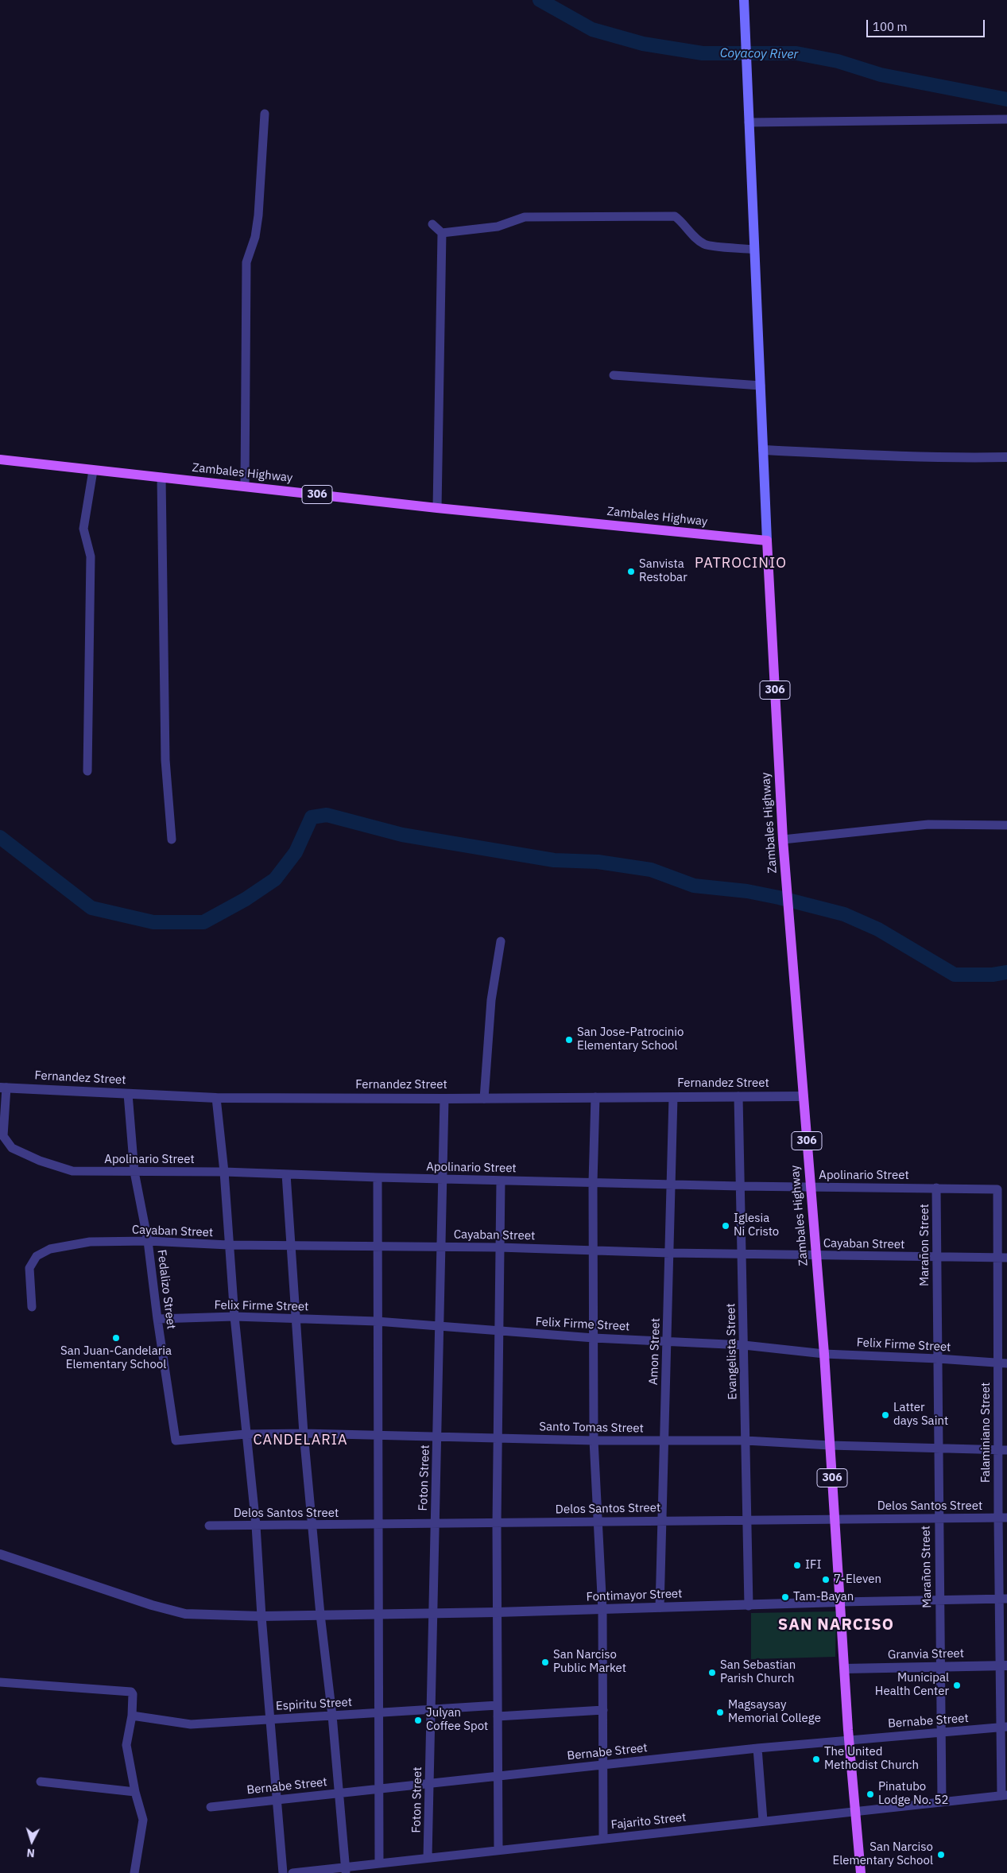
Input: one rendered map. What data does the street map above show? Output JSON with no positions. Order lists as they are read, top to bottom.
{
  "streets": {
    "main road": ["Zambales Highway", "306"],
    "street": [
      "Fernandez Street",
      "Apolinario Street",
      "Cayaban Street",
      "Marañon Street",
      "Fedalizo Street",
      "Felix Firme Street",
      "Amon Street",
      "Evangelista Street",
      "Santo Tomas Street",
      "Falaminiano Street",
      "Foton Street",
      "Delos Santos Street",
      "Fontimayor Street",
      "Granvia Street",
      "Espiritu Street",
      "Bernabe Street",
      "Fajarito Street"
    ]
  },
  "crossings": [
    ["Zambales Highway", "Fernandez Street"],
    ["Zambales Highway", "Apolinario Street"],
    ["Zambales Highway", "Cayaban Street"],
    ["Zambales Highway", "Felix Firme Street"],
    ["Zambales Highway", "Santo Tomas Street"],
    ["Zambales Highway", "Delos Santos Street"],
    ["Zambales Highway", "Fontimayor Street"],
    ["Zambales Highway", "Granvia Street"],
    ["Zambales Highway", "Bernabe Street"],
    ["Zambales Highway", "Fajarito Street"],
    ["Fernandez Street", "Apolinario Street"],
    ["Fernandez Street", "Fedalizo Street"],
    ["Fernandez Street", "Amon Street"],
    ["Fernandez Street", "Evangelista Street"],
    ["Fernandez Street", "Foton Street"],
    ["Apolinario Street", "Marañon Street"],
    ["Apolinario Street", "Fedalizo Street"],
    ["Apolinario Street", "Amon Street"],
    ["Apolinario Street", "Evangelista Street"],
    ["Apolinario Street", "Falaminiano Street"],
    ["Apolinario Street", "Foton Street"],
    ["Cayaban Street", "Marañon Street"],
    ["Cayaban Street", "Fedalizo Street"],
    ["Cayaban Street", "Amon Street"],
    ["Cayaban Street", "Evangelista Street"],
    ["Cayaban Street", "Falaminiano Street"],
    ["Cayaban Street", "Foton Street"],
    ["Marañon Street", "Felix Firme Street"],
    ["Marañon Street", "Santo Tomas Street"],
    ["Marañon Street", "Delos Santos Street"],
    ["Marañon Street", "Fontimayor Street"],
    ["Marañon Street", "Granvia Street"],
    ["Marañon Street", "Bernabe Street"],
    ["Marañon Street", "Fajarito Street"],
    ["Fedalizo Street", "Felix Firme Street"],
    ["Fedalizo Street", "Santo Tomas Street"],
    ["Felix Firme Street", "Amon Street"],
    ["Felix Firme Street", "Evangelista Street"],
    ["Felix Firme Street", "Falaminiano Street"],
    ["Felix Firme Street", "Foton Street"],
    ["Amon Street", "Santo Tomas Street"],
    ["Amon Street", "Delos Santos Street"],
    ["Amon Street", "Fontimayor Street"],
    ["Evangelista Street", "Santo Tomas Street"],
    ["Evangelista Street", "Delos Santos Street"],
    ["Evangelista Street", "Fontimayor Street"],
    ["Santo Tomas Street", "Falaminiano Street"],
    ["Santo Tomas Street", "Foton Street"],
    ["Falaminiano Street", "Delos Santos Street"],
    ["Falaminiano Street", "Fontimayor Street"],
    ["Falaminiano Street", "Granvia Street"],
    ["Falaminiano Street", "Bernabe Street"],
    ["Falaminiano Street", "Fajarito Street"],
    ["Foton Street", "Delos Santos Street"],
    ["Foton Street", "Fontimayor Street"],
    ["Foton Street", "Espiritu Street"],
    ["Foton Street", "Bernabe Street"],
    ["Foton Street", "Fajarito Street"]
  ],
  "districts": ["PATROCINIO", "CANDELARIA", "SAN NARCISO"],
  "water": ["Coyacoy River"],
  "places": [
    "Sanvista Restobar",
    "San Jose-Patrocinio Elementary School",
    "Iglesia Ni Cristo",
    "San Juan-Candelaria Elementary School",
    "Latter days Saint",
    "IFI",
    "7-Eleven",
    "Tam-Bayan",
    "San Narciso Public Market",
    "San Sebastian Parish Church",
    "Municipal Health Center",
    "Magsaysay Memorial College",
    "Julyan Coffee Spot",
    "The United Methodist Church",
    "Pinatubo Lodge No. 52",
    "San Narciso Elementary School"
  ],
  "scale_bar": "100 m",
  "north": "bottom"
}
